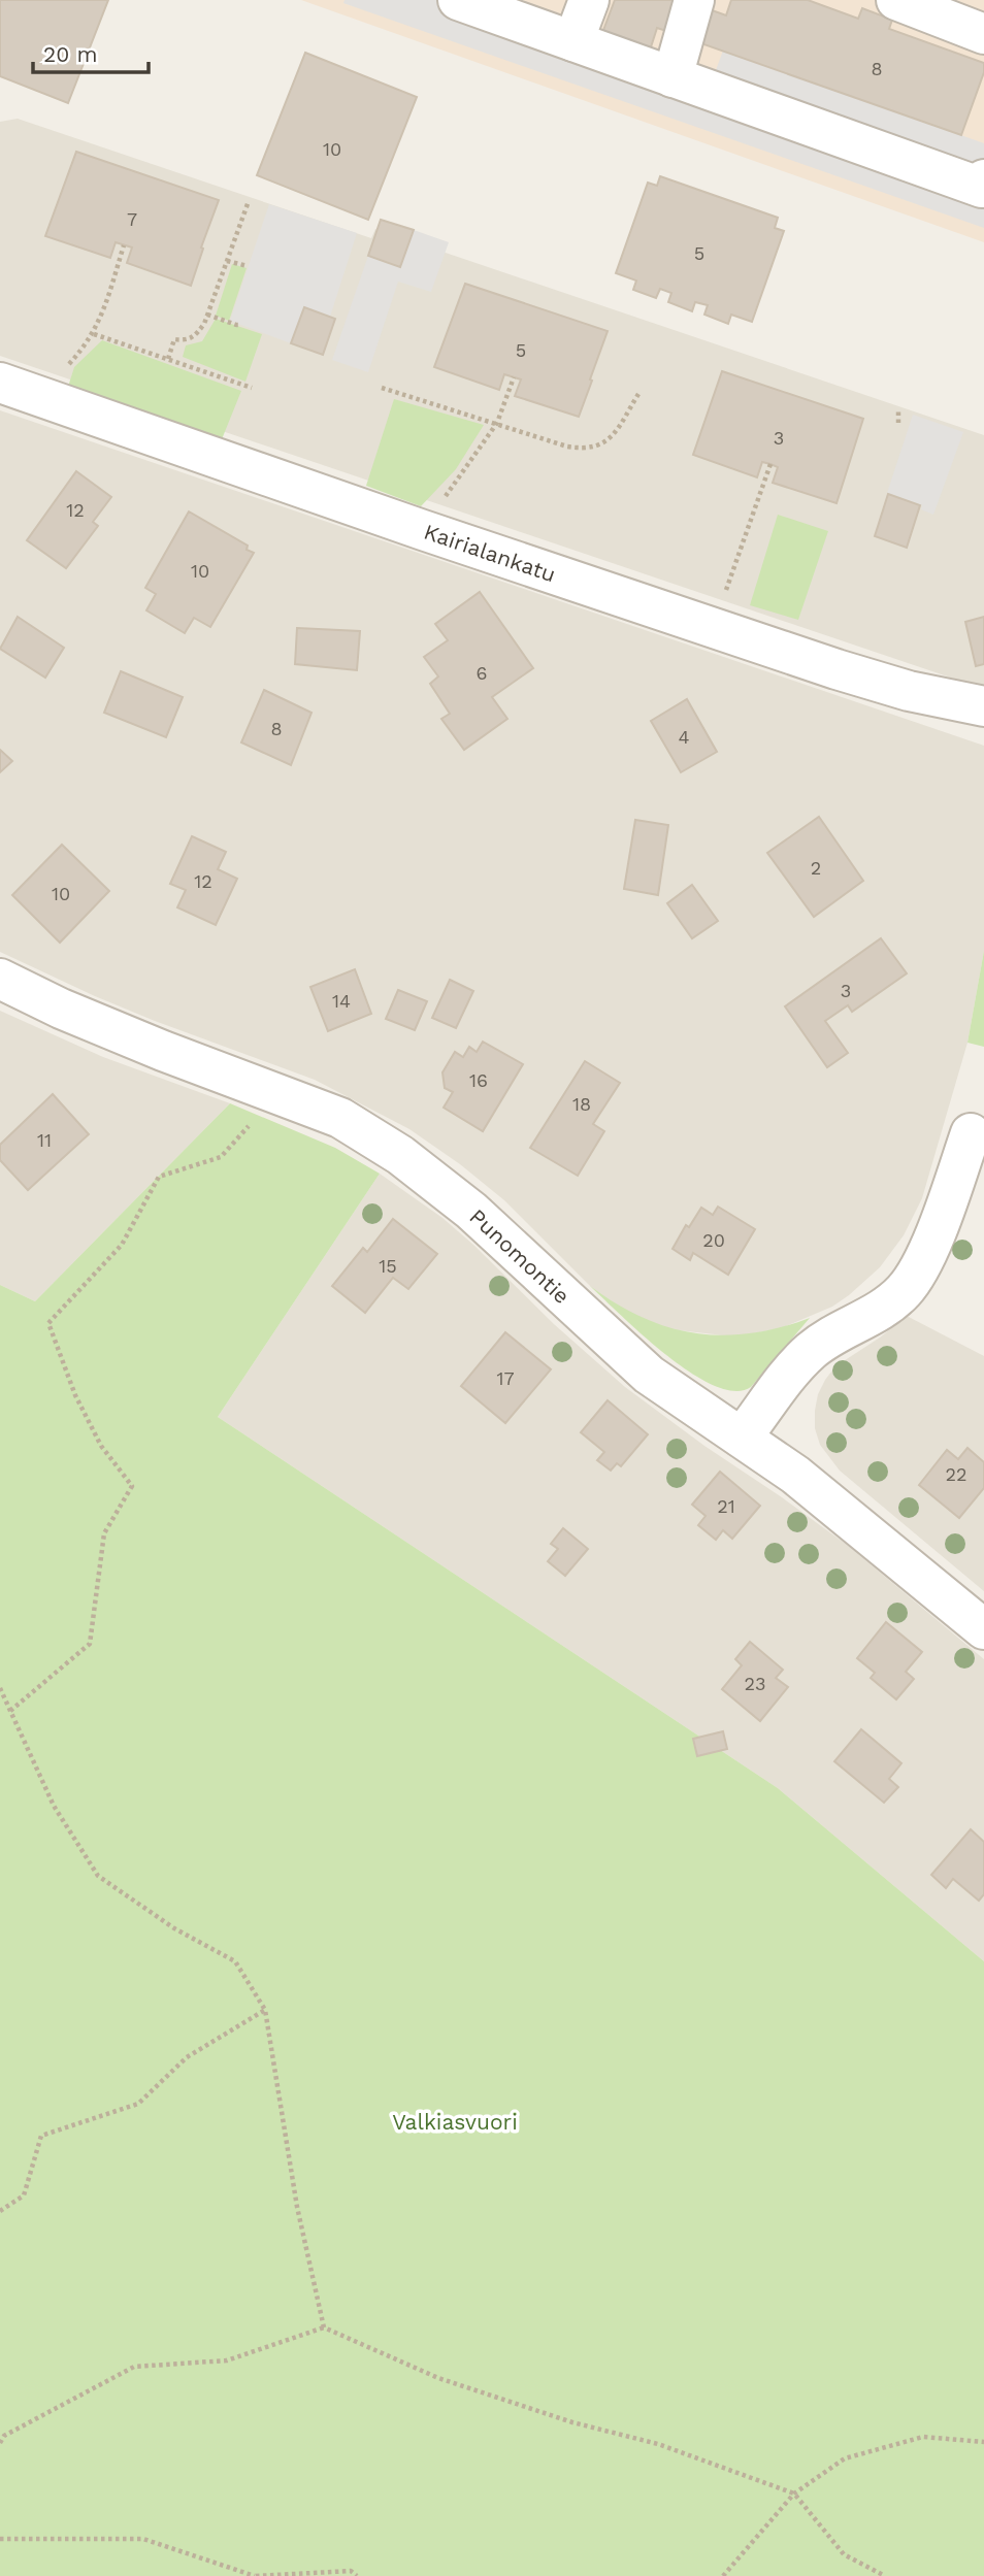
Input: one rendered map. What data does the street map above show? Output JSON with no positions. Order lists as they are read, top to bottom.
{
  "streets": {
    "street": ["Kairialankatu", "Punomontie"]
  },
  "parks": ["Valkiasvuori"],
  "house_numbers": [
    "8",
    "10",
    "7",
    "5",
    "5",
    "3",
    "12",
    "10",
    "6",
    "8",
    "4",
    "2",
    "12",
    "10",
    "3",
    "14",
    "16",
    "18",
    "11",
    "20",
    "15",
    "17",
    "22",
    "21",
    "23"
  ],
  "scale_bar": "20 m"
}
